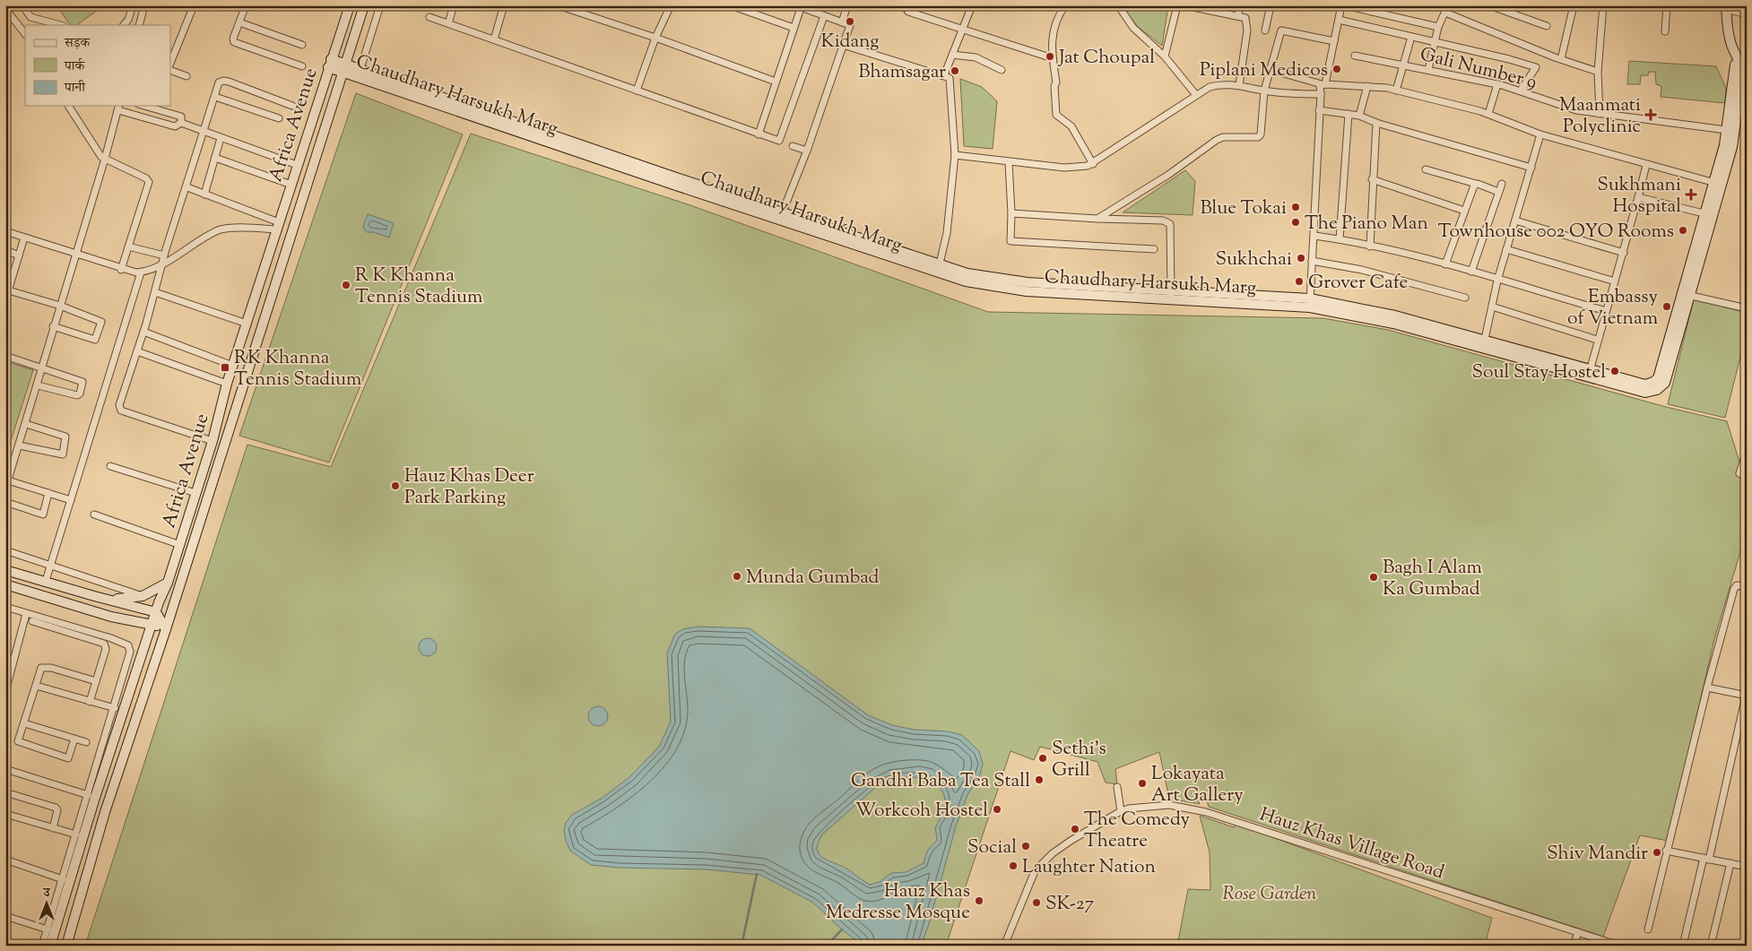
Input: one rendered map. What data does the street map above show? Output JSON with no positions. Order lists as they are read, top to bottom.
{
  "streets": {
    "street": [
      "Gali Number 9",
      "Chaudhary Harsukh Marg",
      "Africa Avenue",
      "Hauz Khas Village Road"
    ]
  },
  "crossings": [
    ["Gali Number 9", "Chaudhary Harsukh Marg"],
    ["Chaudhary Harsukh Marg", "Africa Avenue"]
  ],
  "parks": ["Rose Garden"],
  "places": {
    "other": [
      "Kidang",
      "Jat Choupal",
      "Piplani Medicos",
      "Bhamsagar",
      "Blue Tokai",
      "The Piano Man",
      "Townhouse 002 OYO Rooms",
      "Sukhchai",
      "Grover Cafe",
      "R K Khanna Tennis Stadium",
      "Embassy of Vietnam",
      "Soul Stay Hostel",
      "Hauz Khas Deer Park Parking",
      "Munda Gumbad",
      "Bagh I Alam Ka Gumbad",
      "Sethi's Grill",
      "Gandhi Baba Tea Stall",
      "Lokayata Art Gallery",
      "Workcoh Hostel",
      "The Comedy Theatre",
      "Social",
      "Shiv Mandir",
      "Laughter Nation",
      "Hauz Khas Medresse Mosque",
      "SK-27"
    ],
    "health": ["Maanmati Polyclinic", "Sukhmani Hospital"],
    "transit": ["RK Khanna Tennis Stadium"]
  },
  "legend": ["सड़क", "पार्क", "पानी"],
  "north": "top"
}
